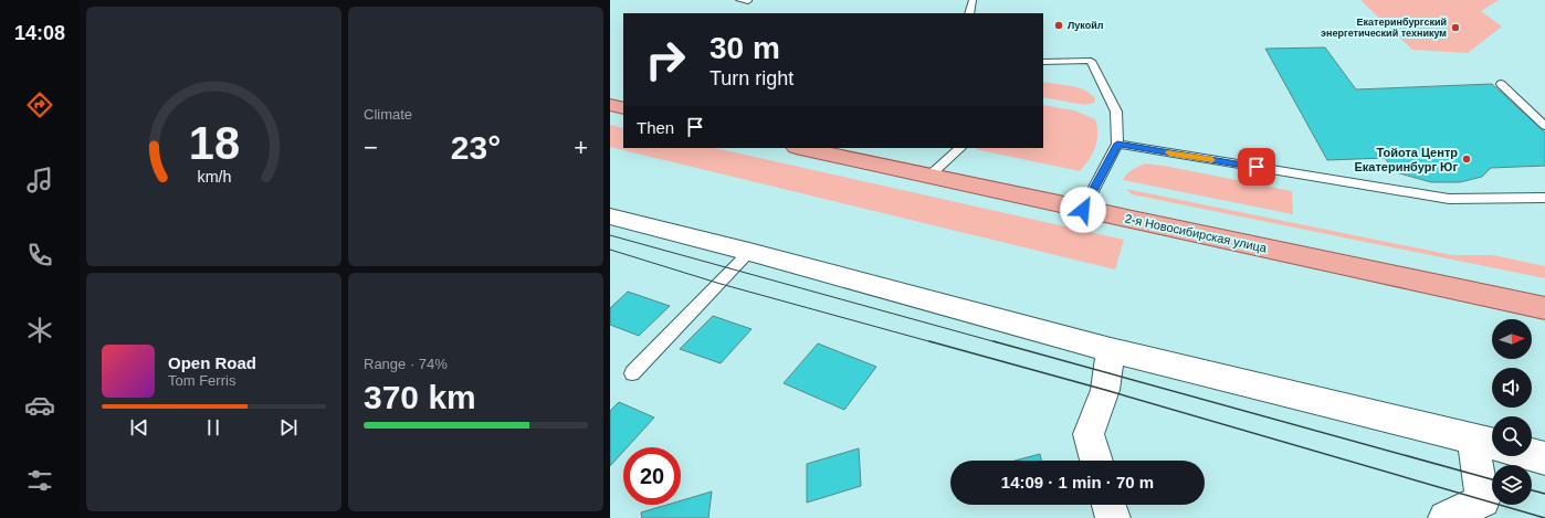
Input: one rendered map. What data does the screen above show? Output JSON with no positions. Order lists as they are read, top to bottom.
{
  "streets": {
    "main road": ["2-я Новосибирская улица"]
  },
  "places": ["Лукойл", "Екатеринбургский энергетический техникум", "Тойота Центр Екатеринбург Юг"],
  "north": "right",
  "page": {
    "tabs": "14:08",
    "tile": [
      "Climate",
      ["Range · 74%", "370 km"]
    ],
    "turn": ["30 m", "Turn right"],
    "then": "Then",
    "heat": ["−", "23°", "+"],
    "song": ["Open Road", "Tom Ferris"],
    "limit": "20",
    "trip": "14:09 · 1 min · 70 m",
    "gauge": ["18", "km/h"]
  }
}
